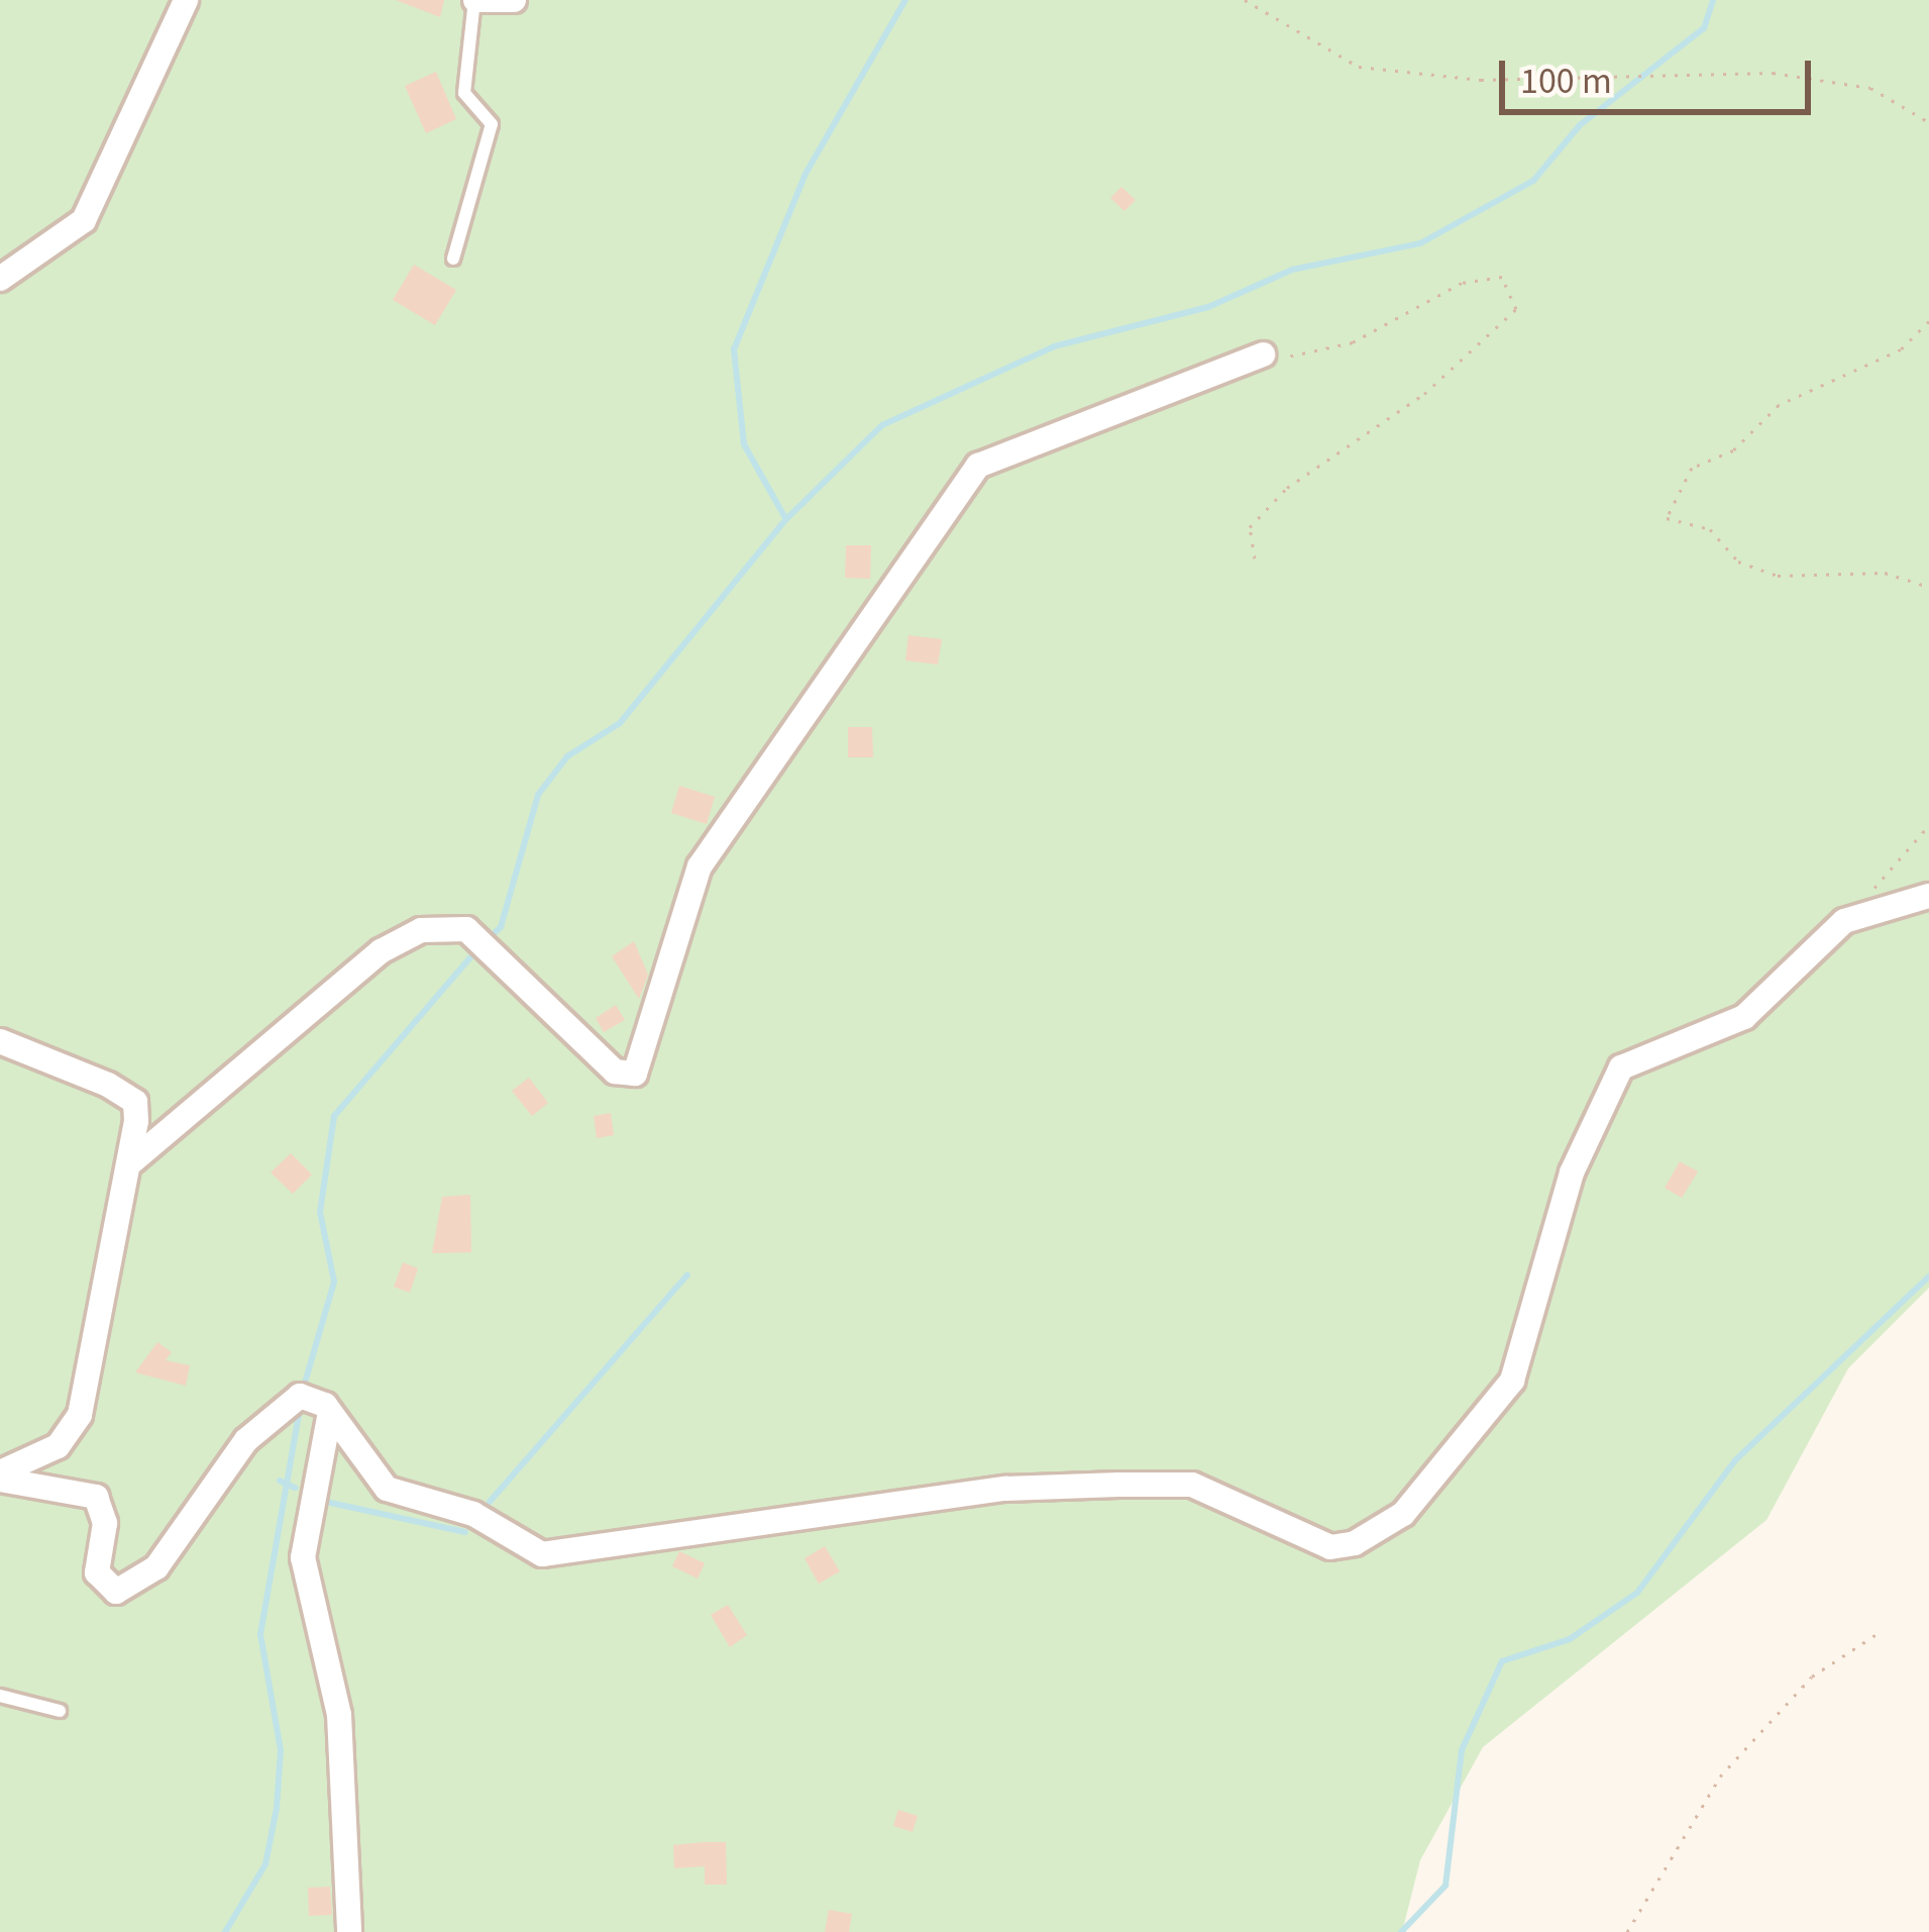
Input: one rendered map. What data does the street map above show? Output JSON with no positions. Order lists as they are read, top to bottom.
{
  "scale_bar": "100 m"
}
